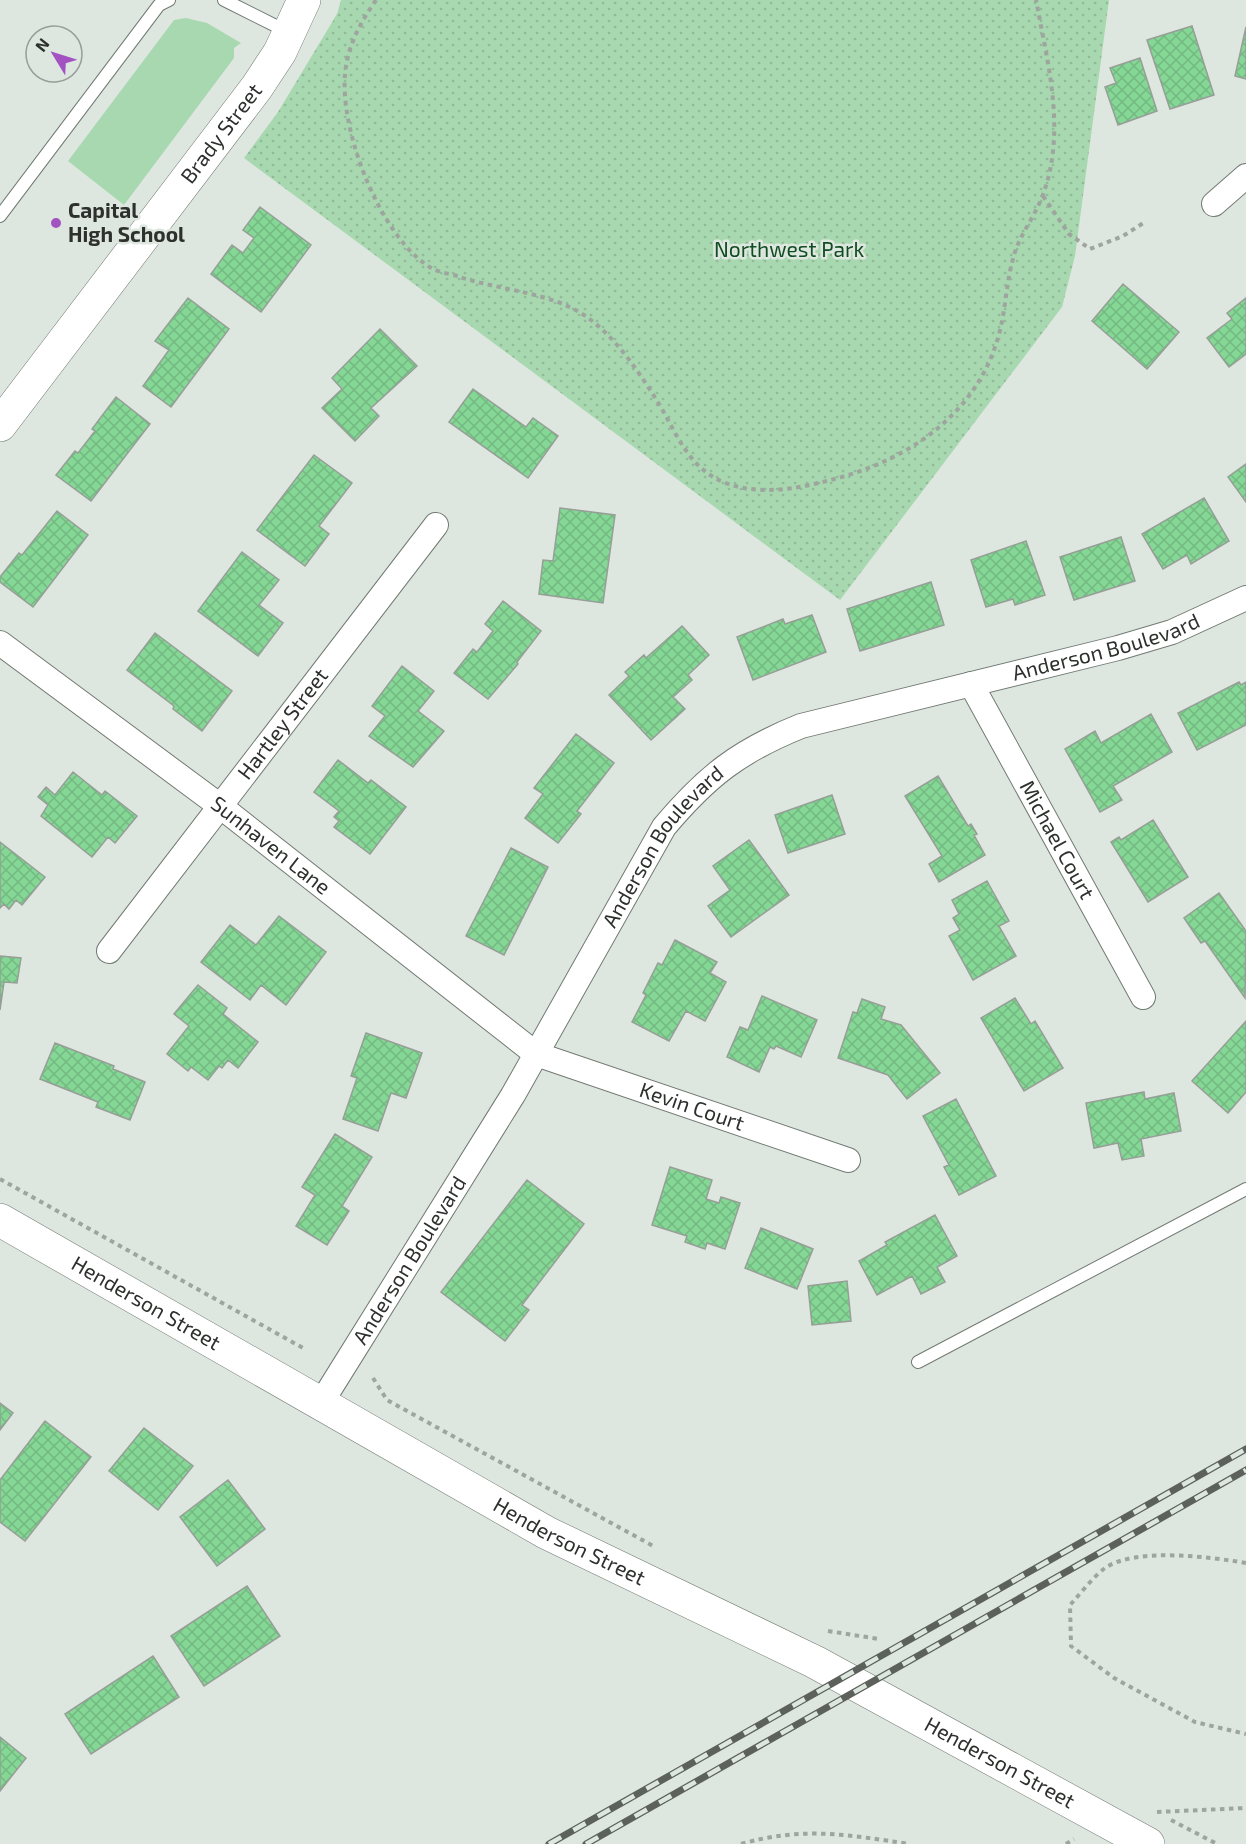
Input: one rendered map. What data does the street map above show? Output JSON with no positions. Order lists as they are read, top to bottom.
{
  "streets": {
    "main road": ["Brady Street", "Henderson Street"],
    "street": [
      "Anderson Boulevard",
      "Hartley Street",
      "Michael Court",
      "Sunhaven Lane",
      "Kevin Court"
    ]
  },
  "crossings": [
    ["Anderson Boulevard", "Michael Court"],
    ["Anderson Boulevard", "Sunhaven Lane"],
    ["Anderson Boulevard", "Kevin Court"],
    ["Anderson Boulevard", "Henderson Street"],
    ["Hartley Street", "Sunhaven Lane"],
    ["Sunhaven Lane", "Kevin Court"]
  ],
  "parks": ["Northwest Park"],
  "places": ["Capital High School"],
  "north": "top left"
}
